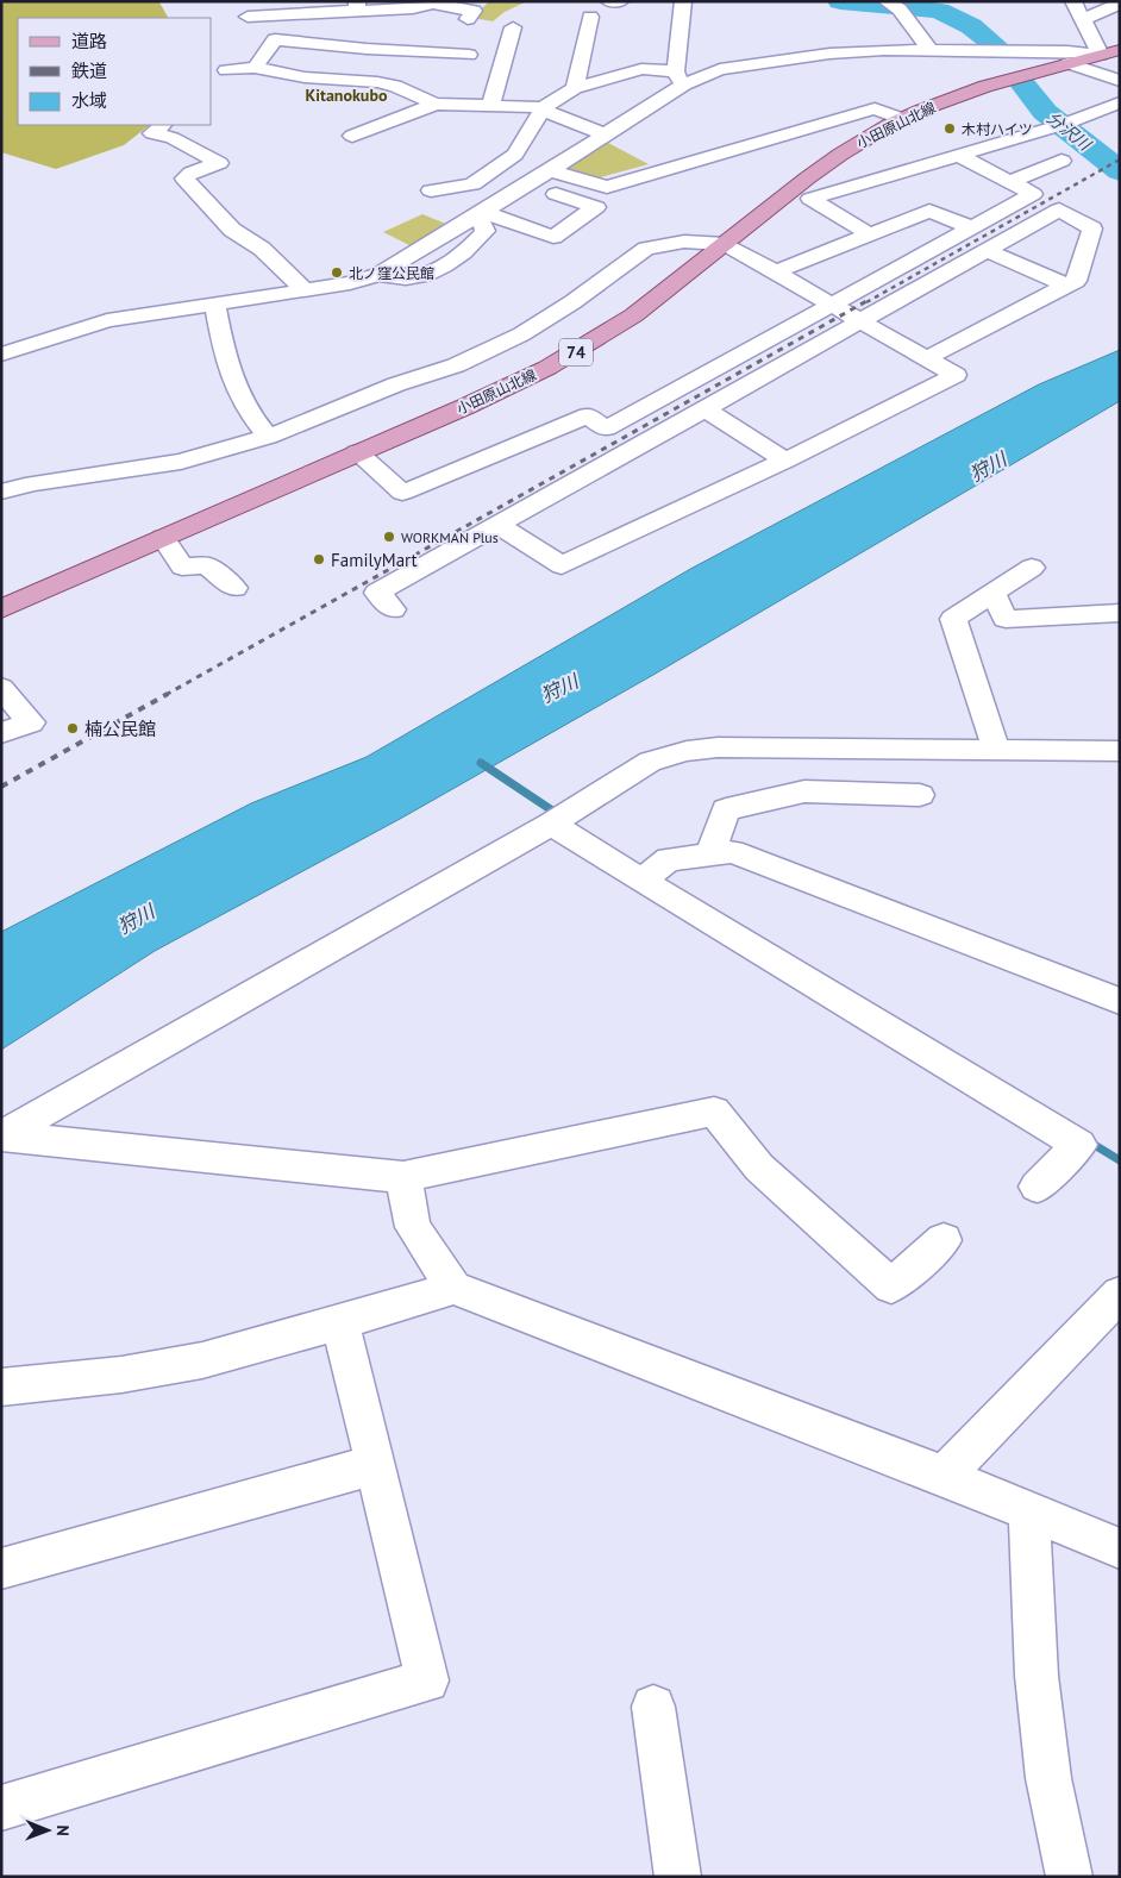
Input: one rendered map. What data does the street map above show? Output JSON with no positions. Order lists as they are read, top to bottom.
{
  "streets": {
    "main road": ["小田原山北線", "74"]
  },
  "districts": ["Kitanokubo"],
  "water": ["分沢川", "狩川"],
  "places": [
    "木村ハイツ",
    "北ノ窪公民館",
    "WORKMAN Plus",
    "FamilyMart",
    "楠公民館"
  ],
  "legend": ["道路", "鉄道", "水域"],
  "north": "right"
}
